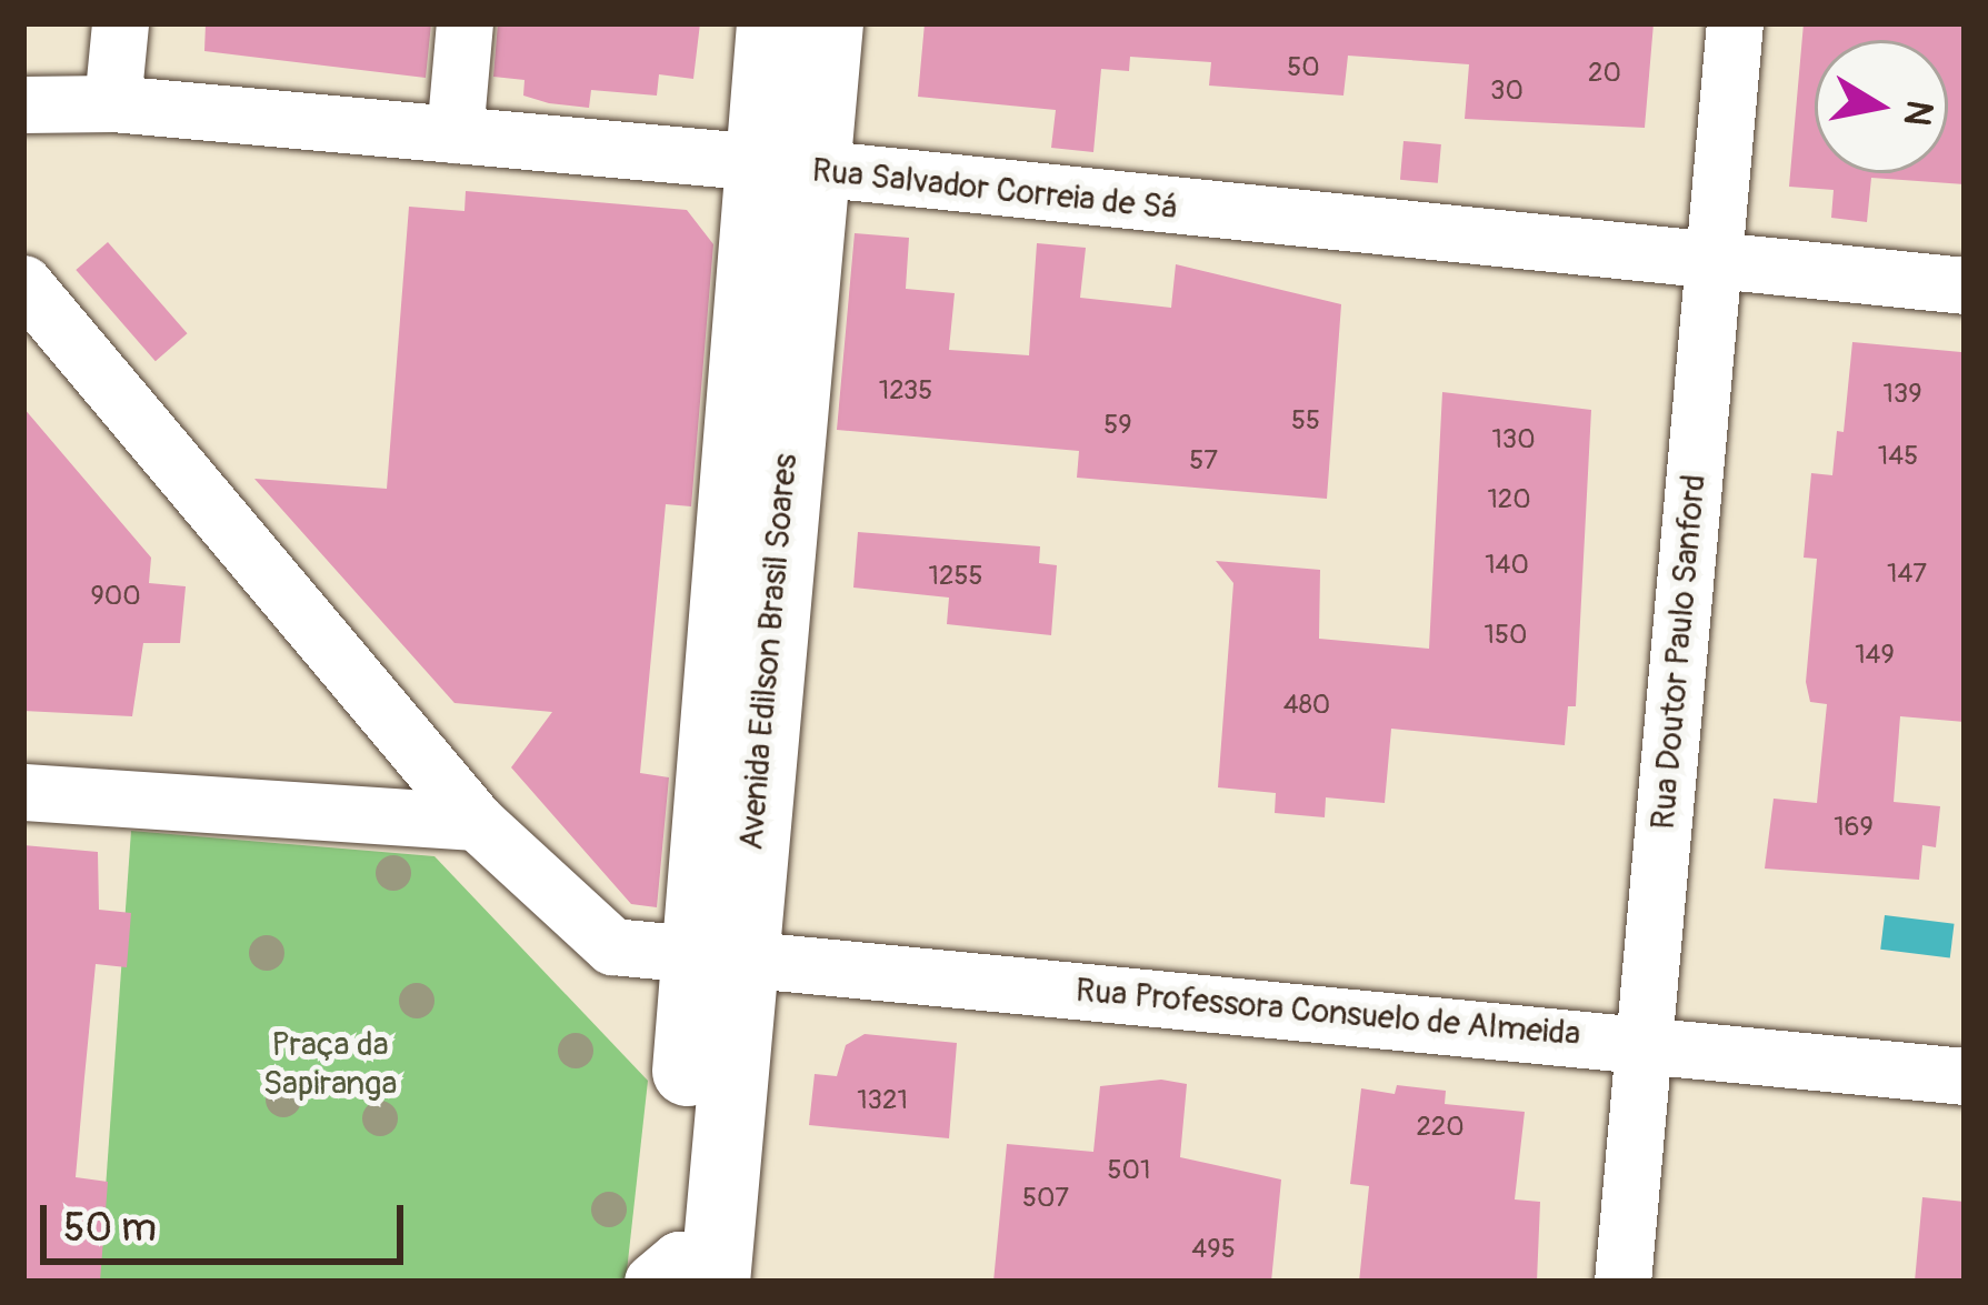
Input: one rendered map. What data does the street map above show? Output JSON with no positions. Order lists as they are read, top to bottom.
{
  "streets": {
    "main road": ["Avenida Edilson Brasil Soares"],
    "street": ["Rua Salvador Correia de Sá", "Rua Doutor Paulo Sanford", "Rua Professora Consuelo de Almeida"]
  },
  "crossings": [
    ["Rua Salvador Correia de Sá", "Avenida Edilson Brasil Soares"],
    ["Rua Salvador Correia de Sá", "Rua Doutor Paulo Sanford"],
    ["Avenida Edilson Brasil Soares", "Rua Professora Consuelo de Almeida"],
    ["Rua Doutor Paulo Sanford", "Rua Professora Consuelo de Almeida"]
  ],
  "parks": ["Praça da Sapiranga"],
  "house_numbers": [
    "50",
    "20",
    "30",
    "1235",
    "139",
    "55",
    "59",
    "130",
    "145",
    "57",
    "120",
    "140",
    "147",
    "1255",
    "900",
    "150",
    "149",
    "480",
    "169",
    "1321",
    "220",
    "501",
    "507",
    "495"
  ],
  "scale_bar": "50 m",
  "north": "right"
}
